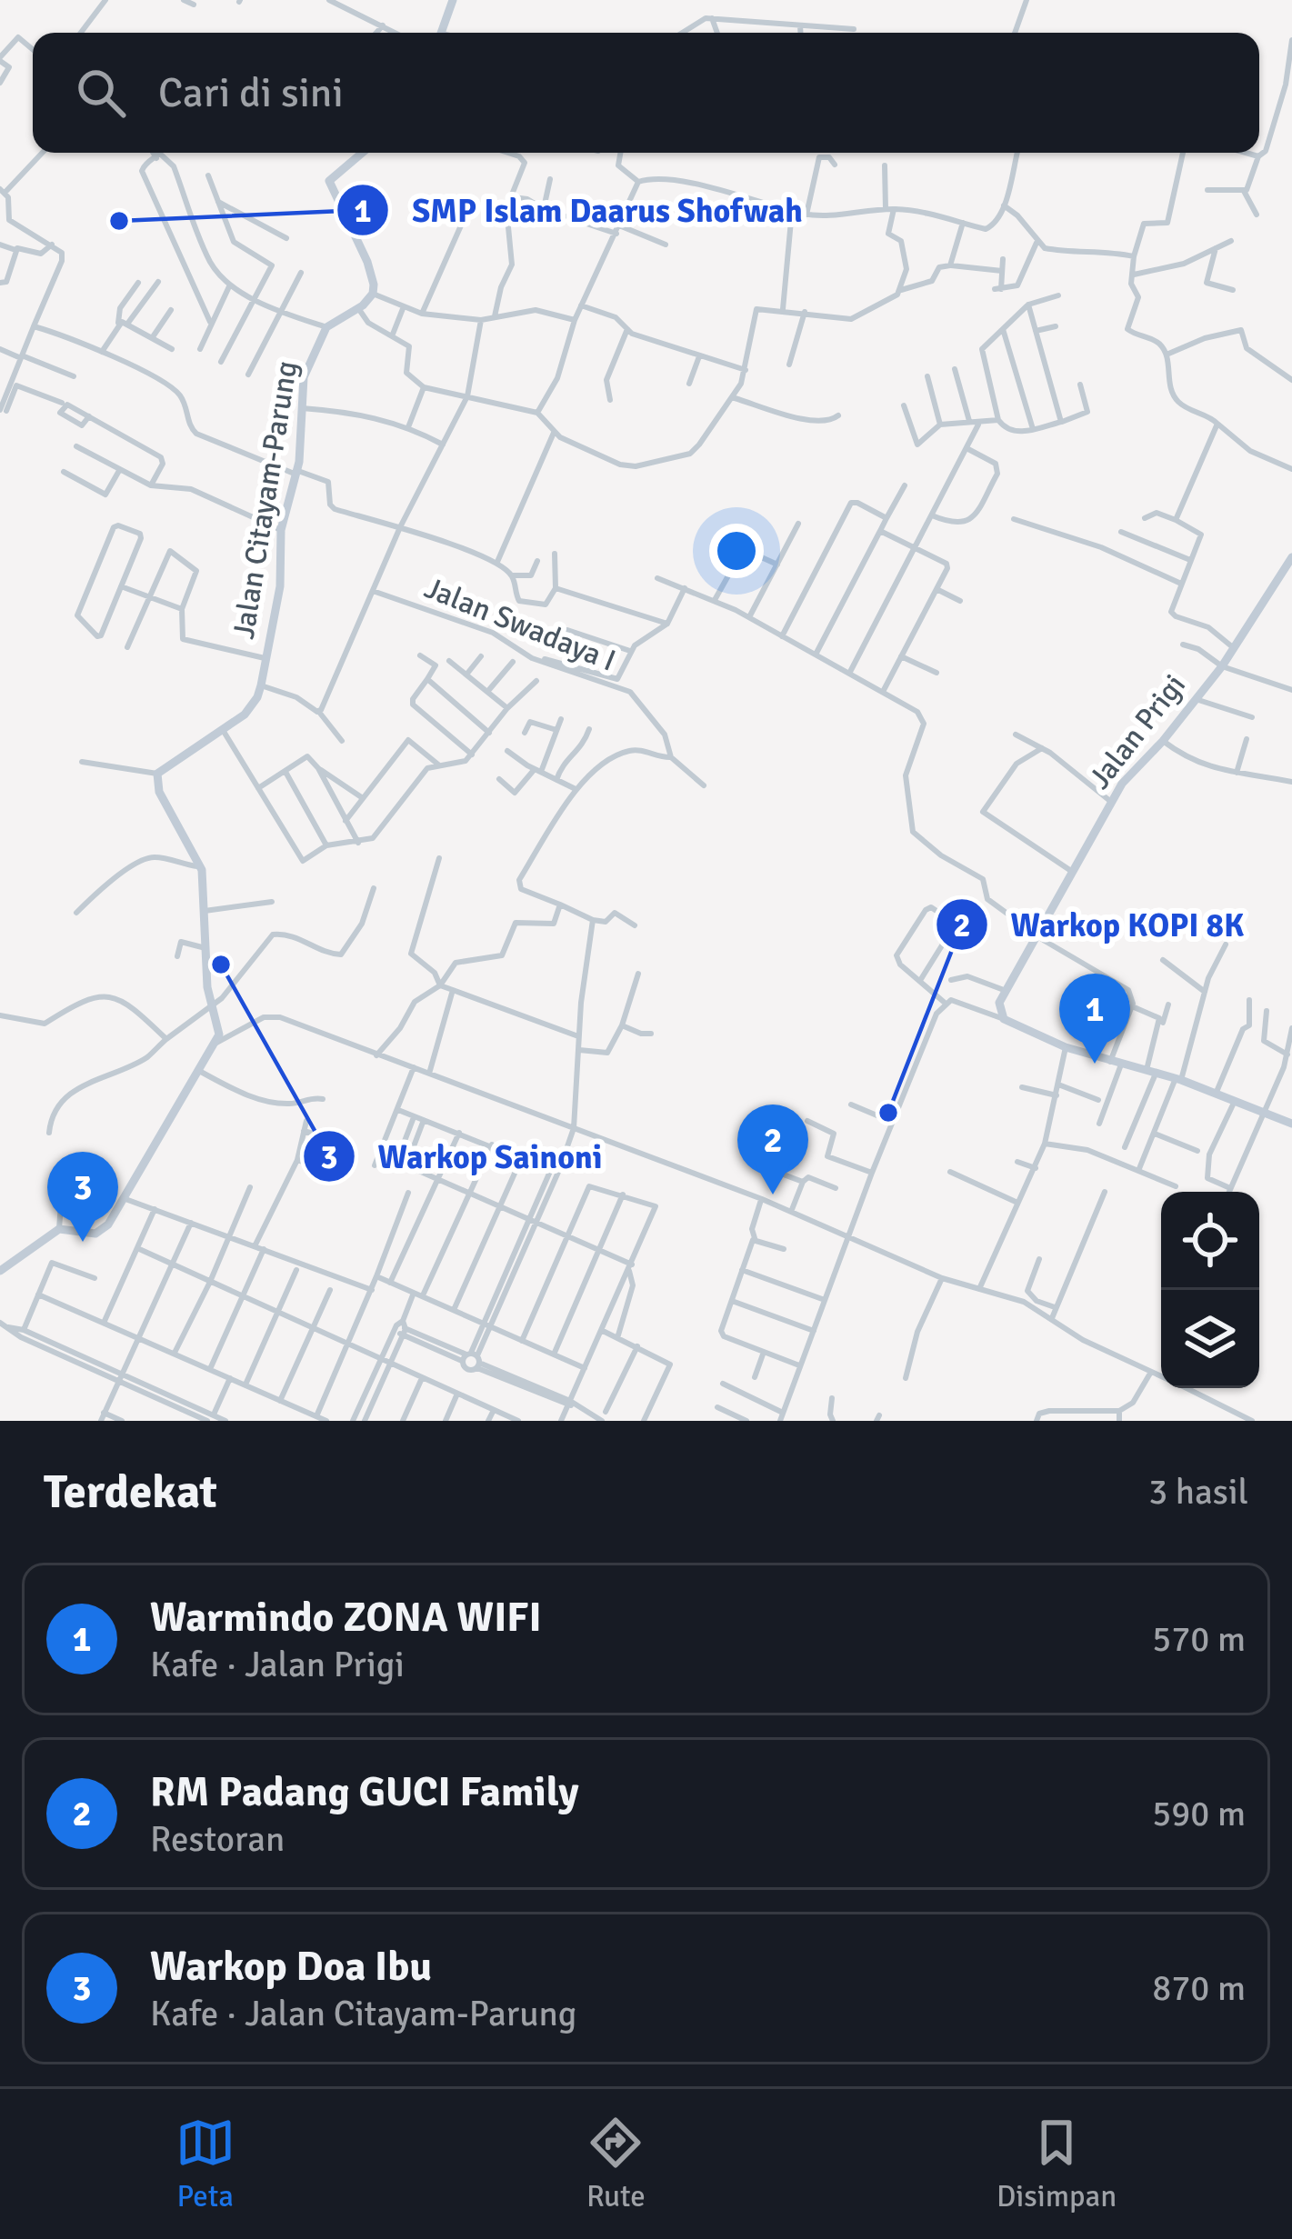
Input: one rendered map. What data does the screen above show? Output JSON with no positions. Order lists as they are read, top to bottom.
{
  "streets": {
    "street": ["Jalan Citayam-Parung", "Jalan Swadaya I", "Jalan Prigi"]
  },
  "places": ["SMP Islam Daarus Shofwah", "Warkop Sainoni", "Warkop KOPI 8K"],
  "page": {
    "search": "Cari di sini",
    "pins": ["1", "2", "3"],
    "heading": ["Terdekat", "3 hasil"],
    "list": [
      {
        "mark": "1",
        "name": "Warmindo ZONA WIFI",
        "note": "Kafe · Jalan Prigi",
        "value": "570 m"
      },
      {
        "mark": "2",
        "name": "RM Padang GUCI Family",
        "note": "Restoran",
        "value": "590 m"
      },
      {
        "mark": "3",
        "name": "Warkop Doa Ibu",
        "note": "Kafe · Jalan Citayam-Parung",
        "value": "870 m"
      }
    ],
    "nav": ["Peta", "Rute", "Disimpan"]
  }
}
